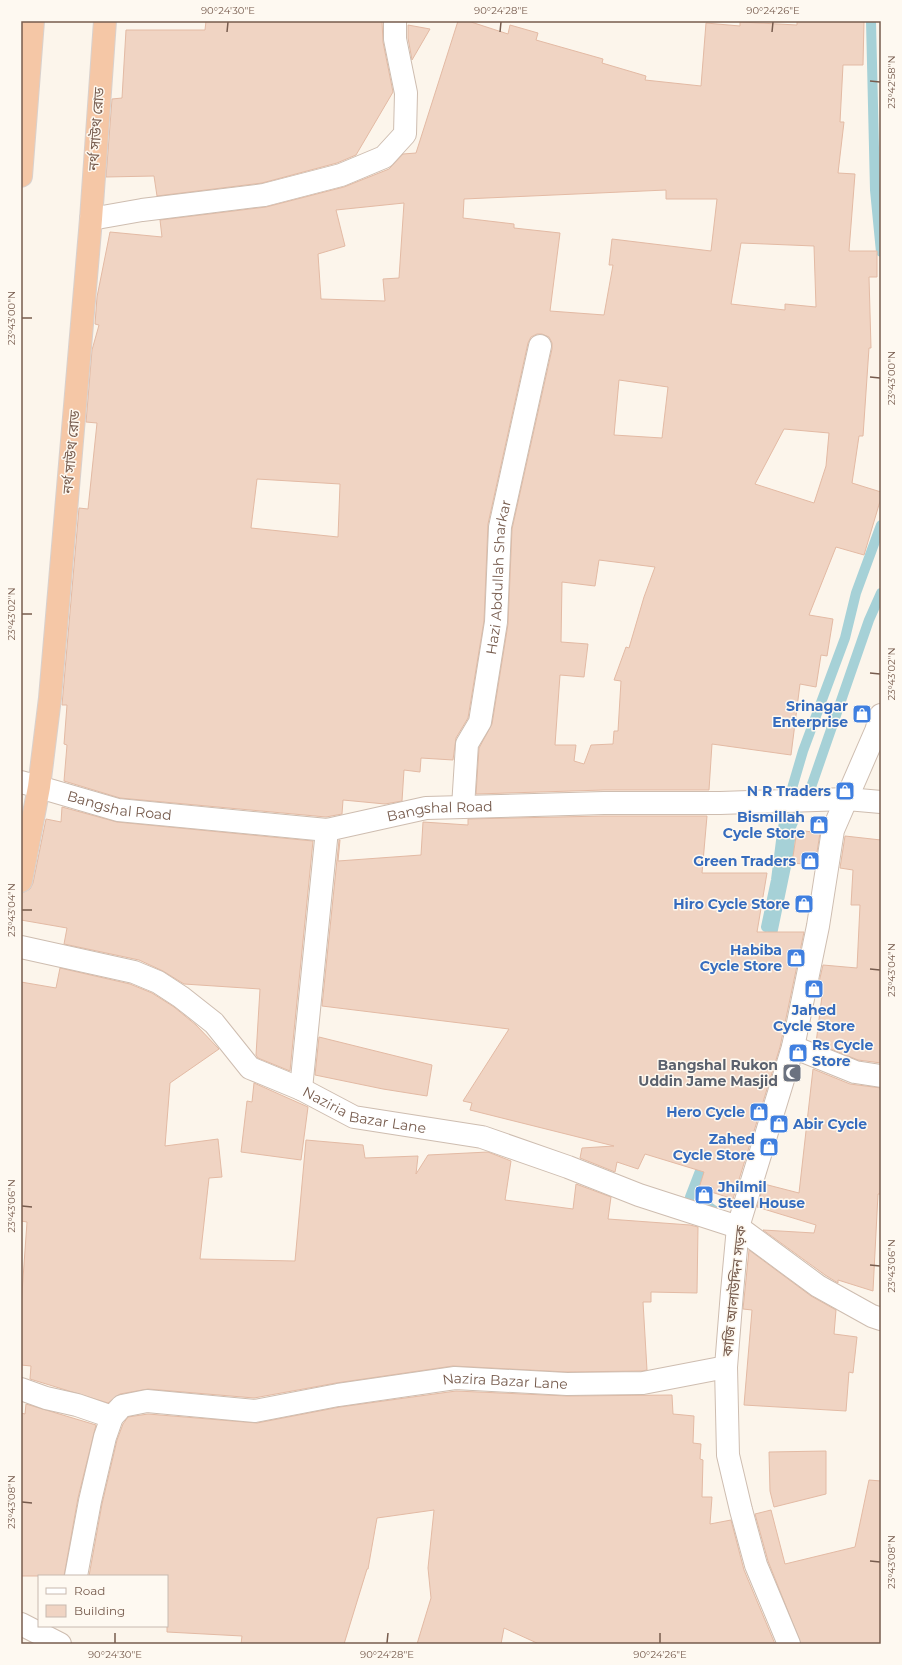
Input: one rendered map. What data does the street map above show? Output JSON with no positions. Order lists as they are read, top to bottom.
{
  "streets": {
    "highway": ["নর্থ সাউথ রোড"],
    "street": [
      "Hazi Abdullah Sharkar",
      "Bangshal Road",
      "Naziria Bazar Lane",
      "কাজি আলাউদ্দিন সড়ক",
      "Nazira Bazar Lane"
    ]
  },
  "crossings": [
    ["নর্থ সাউথ রোড", "Bangshal Road"],
    ["Hazi Abdullah Sharkar", "Bangshal Road"],
    ["Bangshal Road", "কাজি আলাউদ্দিন সড়ক"],
    ["Naziria Bazar Lane", "কাজি আলাউদ্দিন সড়ক"],
    ["কাজি আলাউদ্দিন সড়ক", "Nazira Bazar Lane"]
  ],
  "places": {
    "shop": [
      "Srinagar Enterprise",
      "N R Traders",
      "Bismillah Cycle Store",
      "Green Traders",
      "Hiro Cycle Store",
      "Habiba Cycle Store",
      "Jahed Cycle Store",
      "Rs Cycle Store",
      "Hero Cycle",
      "Abir Cycle",
      "Zahed Cycle Store",
      "Jhilmil Steel House"
    ],
    "mosque": ["Bangshal Rukon Uddin Jame Masjid"]
  },
  "legend": ["Road", "Building"],
  "coordinates": [
    "90°24'30\"E",
    "90°24'28\"E",
    "90°24'26\"E",
    "23°42'58\"N",
    "23°43'00\"N",
    "23°43'02\"N",
    "23°43'04\"N",
    "23°43'06\"N",
    "23°43'08\"N"
  ]
}
